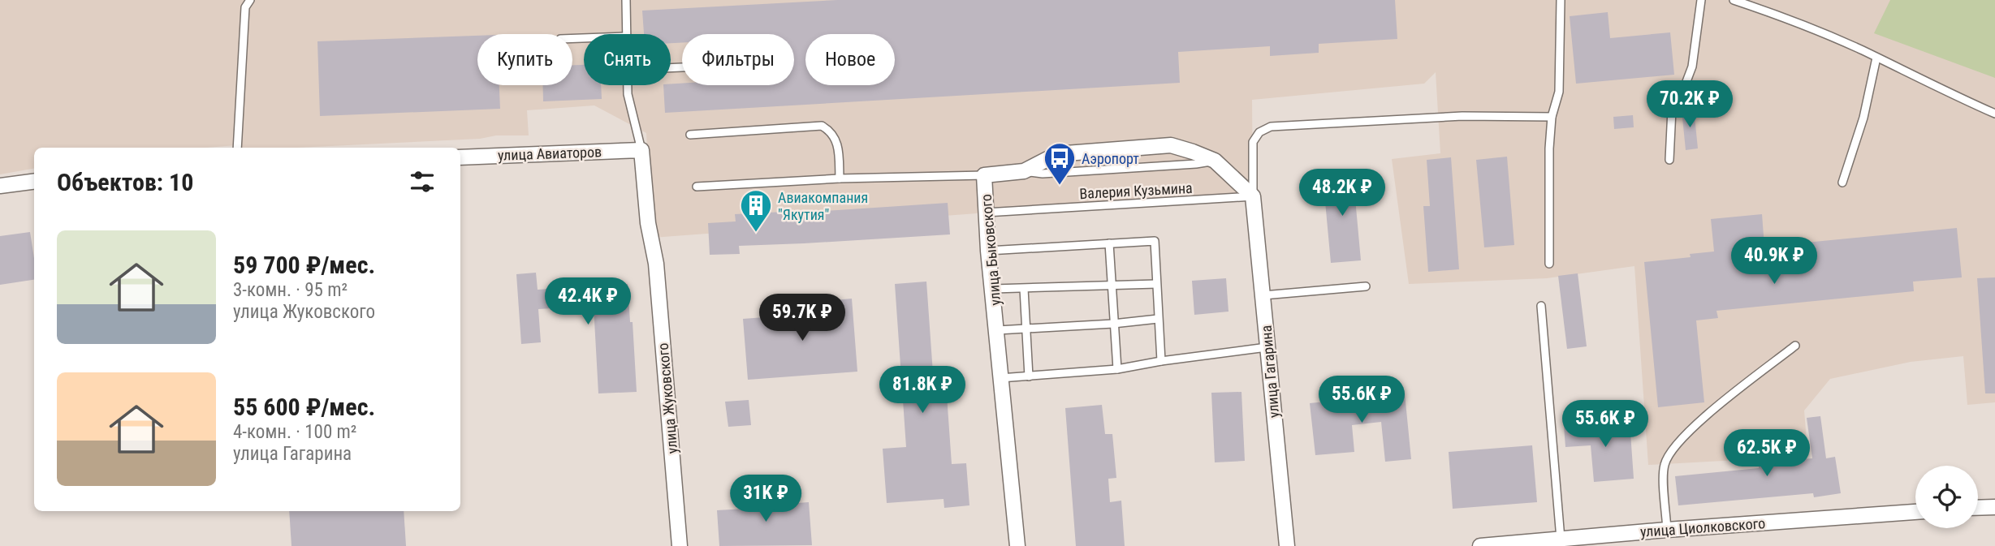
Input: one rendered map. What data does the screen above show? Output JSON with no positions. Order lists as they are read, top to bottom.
{
  "streets": {
    "street": [
      "улица Авиаторов",
      "улица Быковского",
      "улица Гагарина",
      "улица Жуковского",
      "улица Циолковского"
    ],
    "lane": ["Валерия Кузьмина"]
  },
  "crossings": [
    ["улица Авиаторов", "улица Жуковского"],
    ["Валерия Кузьмина", "улица Быковского"],
    ["Валерия Кузьмина", "улица Гагарина"],
    ["улица Быковского", "улица Гагарина"]
  ],
  "places": {
    "bus stop": ["Аэропорт"],
    "building": ["Авиакомпания \"Якутия\""]
  },
  "page": {
    "chip": [
      "Купить",
      "Снять",
      "Фильтры",
      "Новое"
    ],
    "price": [
      "70.2K ₽",
      "48.2K ₽",
      "40.9K ₽",
      "42.4K ₽",
      "59.7K ₽",
      "81.8K ₽",
      "55.6K ₽",
      "55.6K ₽",
      "62.5K ₽",
      "31K ₽"
    ],
    "heading": "Объектов: 10",
    "list": [
      {
        "name": "59 700 ₽/мес.",
        "note": "3-комн. · 95 m² · улица Жуковского"
      },
      {
        "name": "55 600 ₽/мес.",
        "note": "4-комн. · 100 m² · улица Гагарина"
      }
    ]
  }
}
